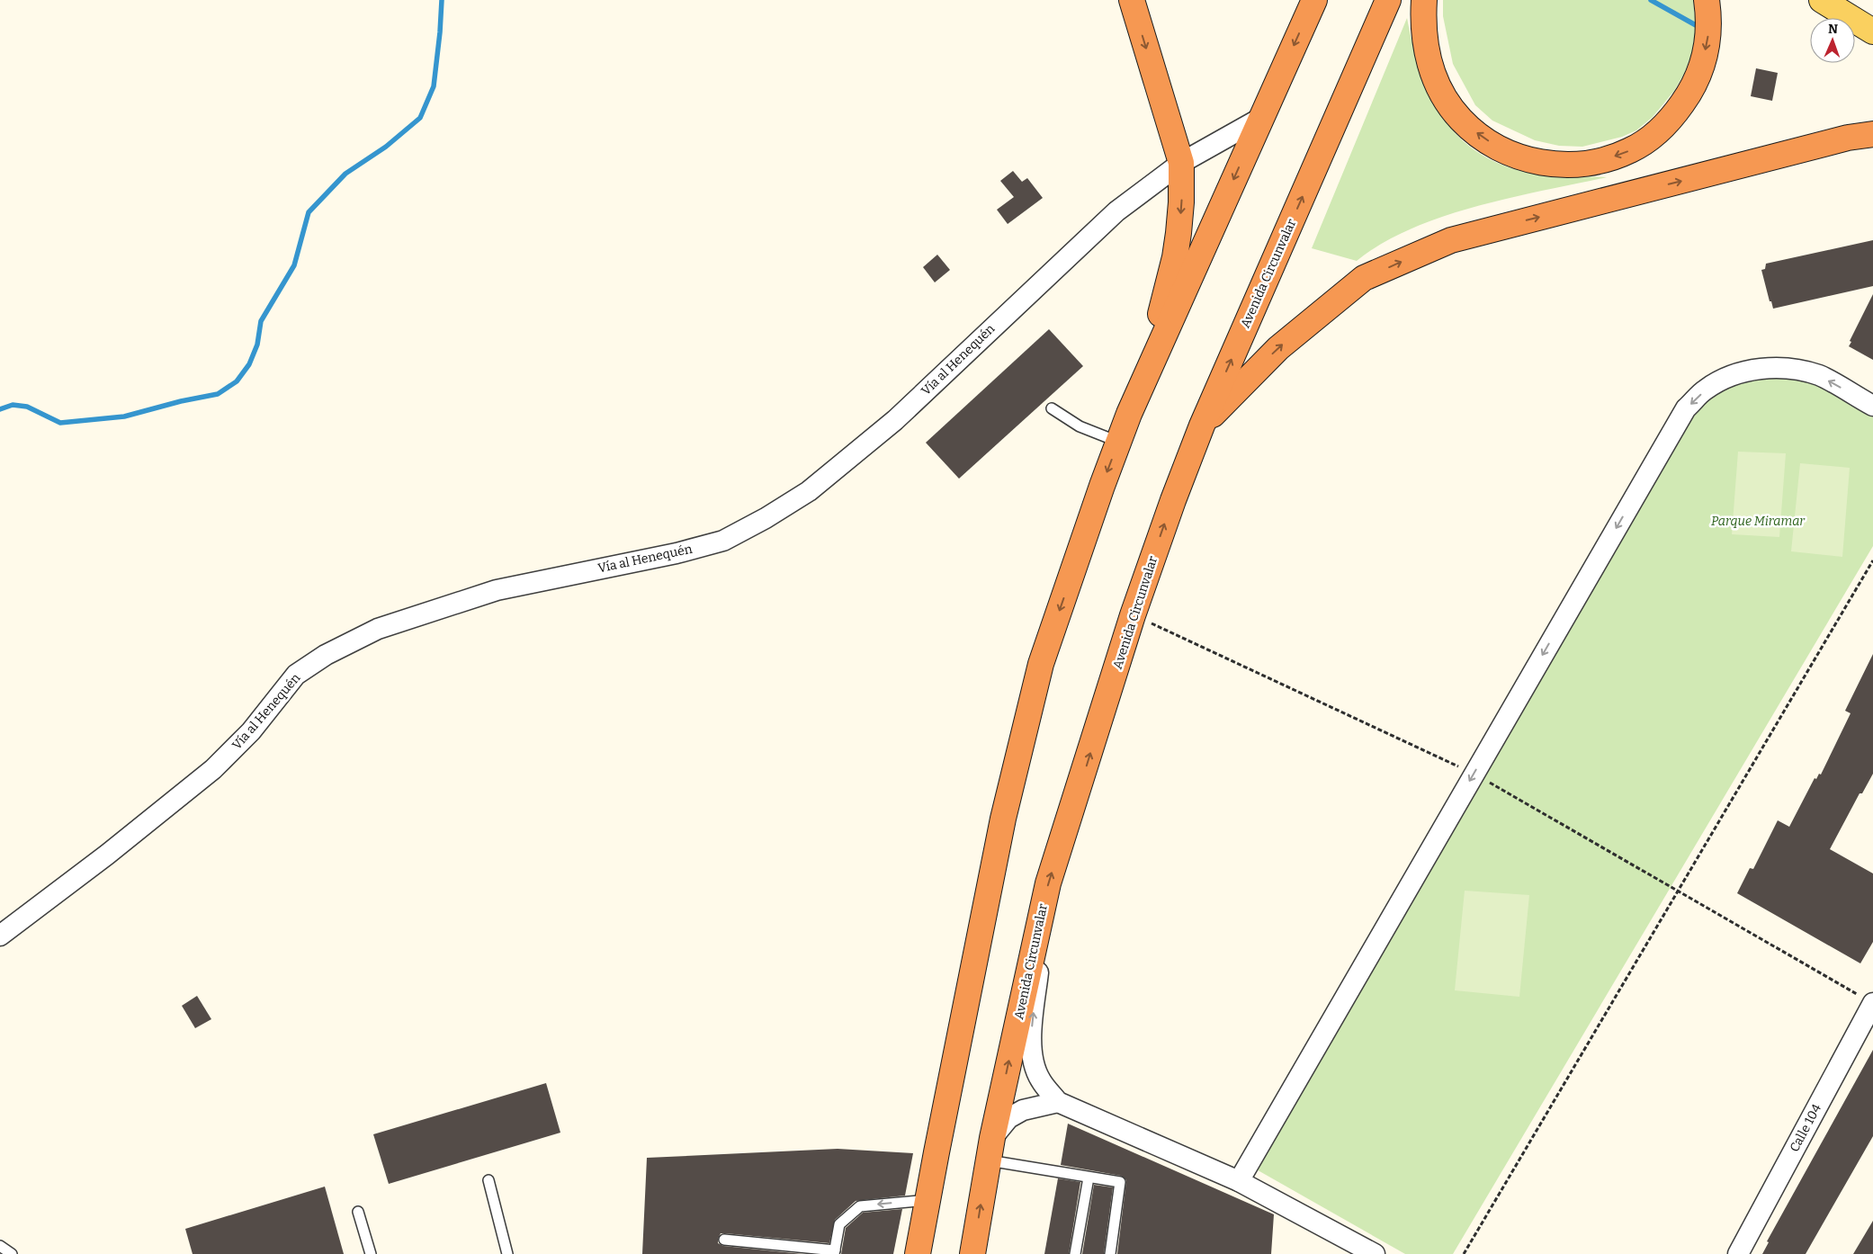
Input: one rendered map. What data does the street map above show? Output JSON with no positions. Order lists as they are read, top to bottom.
{
  "streets": {
    "highway": ["Avenida Circunvalar"],
    "street": ["Vía al Henequén", "Calle 104"]
  },
  "parks": ["Parque Miramar"],
  "north": "top"
}
